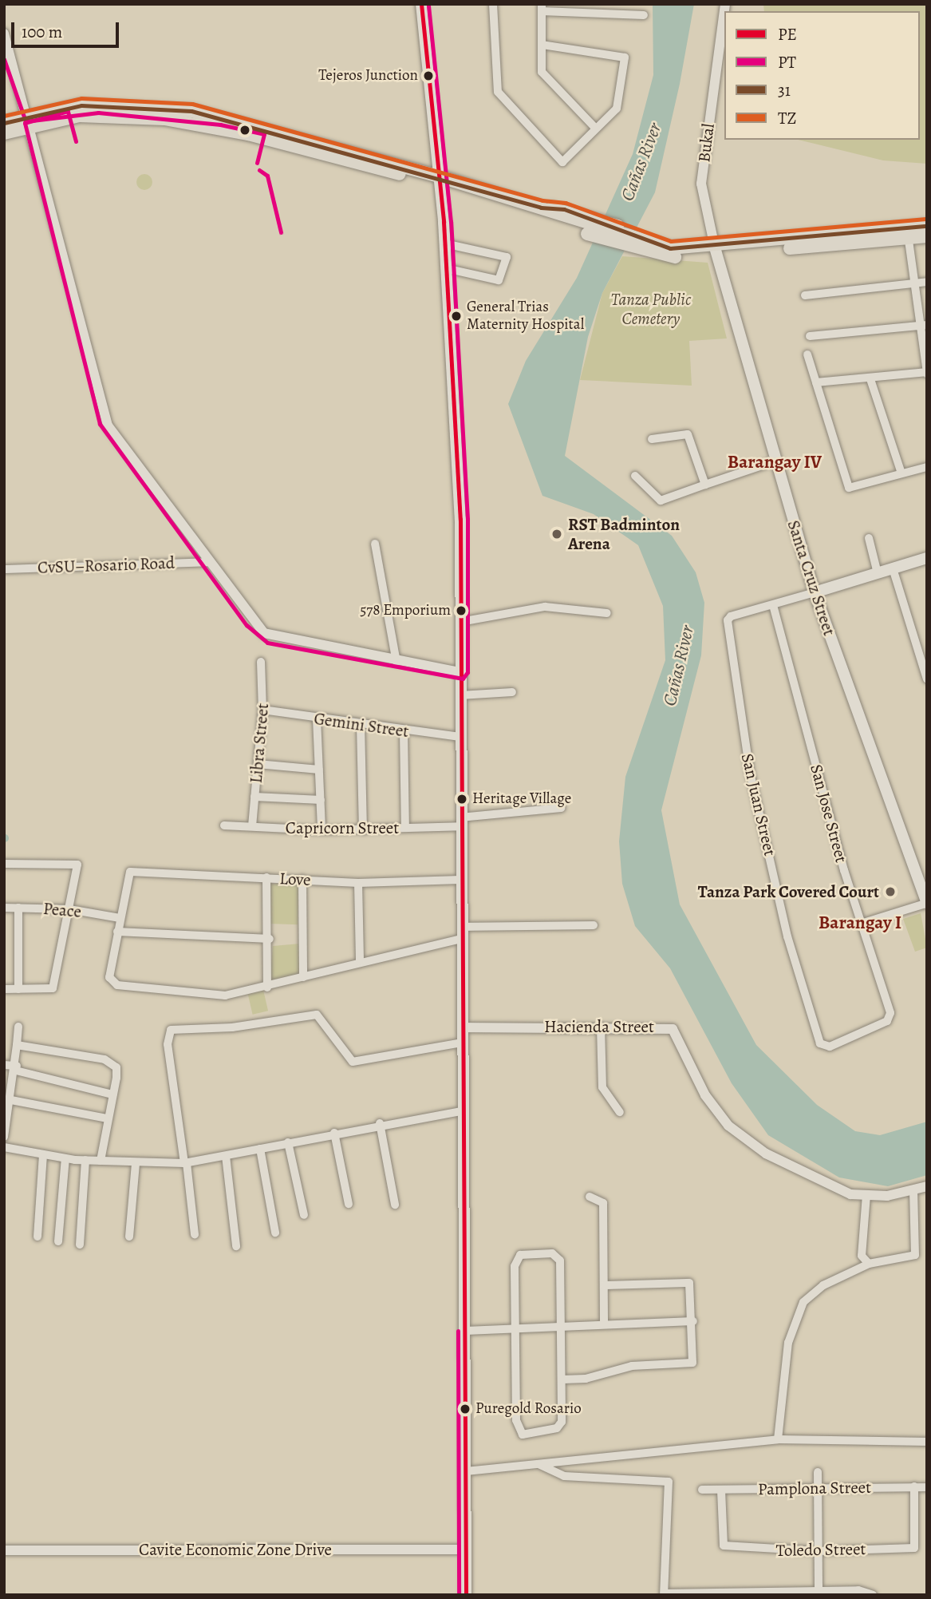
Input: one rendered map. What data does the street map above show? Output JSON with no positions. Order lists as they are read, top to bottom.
{
  "streets": {
    "main road": ["Santa Cruz Street"],
    "street": [
      "Bukal",
      "CvSU–Rosario Road",
      "Gemini Street",
      "Libra Street",
      "San Juan Street",
      "San Jose Street",
      "Capricorn Street",
      "Love",
      "Peace",
      "Hacienda Street",
      "Pamplona Street",
      "Cavite Economic Zone Drive",
      "Toledo Street"
    ]
  },
  "crossings": [
    ["Bukal", "Santa Cruz Street"],
    ["Gemini Street", "Libra Street"],
    ["Libra Street", "Capricorn Street"],
    ["San Juan Street", "San Jose Street"],
    ["Love", "Peace"],
    ["Pamplona Street", "Toledo Street"]
  ],
  "districts": ["Barangay IV", "Barangay I"],
  "water": ["Cañas River"],
  "parks": ["Tanza Public Cemetery"],
  "places": [
    "Tejeros Junction",
    "General Trias Maternity Hospital",
    "RST Badminton Arena",
    "578 Emporium",
    "Heritage Village",
    "Tanza Park Covered Court",
    "Puregold Rosario"
  ],
  "lines": [
    "transit line PE",
    "transit line PT",
    "transit line TZ",
    "transit line 31"
  ],
  "legend": [
    "PE",
    "PT",
    "31",
    "TZ"
  ],
  "scale_bar": "100 m"
}
